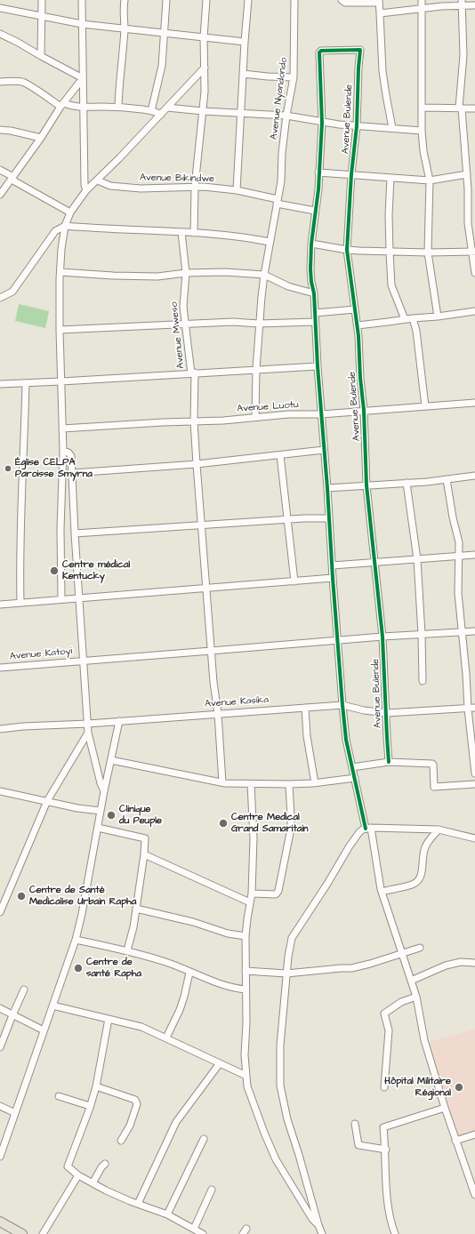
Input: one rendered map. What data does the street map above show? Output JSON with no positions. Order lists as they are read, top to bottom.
{
  "streets": {
    "street": [
      "Avenue Nyandondo",
      "Avenue Bulende",
      "Avenue Bikindwe",
      "Avenue Mweso",
      "Avenue Luotu",
      "Avenue Katoyi",
      "Avenue Kasika"
    ]
  },
  "crossings": [
    ["Avenue Nyandondo", "Avenue Bikindwe"],
    ["Avenue Nyandondo", "Avenue Luotu"],
    ["Avenue Bulende", "Avenue Luotu"],
    ["Avenue Bulende", "Avenue Katoyi"],
    ["Avenue Bulende", "Avenue Kasika"],
    ["Avenue Mweso", "Avenue Luotu"],
    ["Avenue Mweso", "Avenue Katoyi"],
    ["Avenue Mweso", "Avenue Kasika"]
  ],
  "places": [
    "Église CELPA Paroisse Smyrna",
    "Centre médical Kentucky",
    "Clinique du Peuple",
    "Centre Medical Grand Samaritain",
    "Centre de Santé Medicalise Urbain Rapha",
    "Centre de santé Rapha",
    "Hôpital Militaire Régional"
  ]
}
